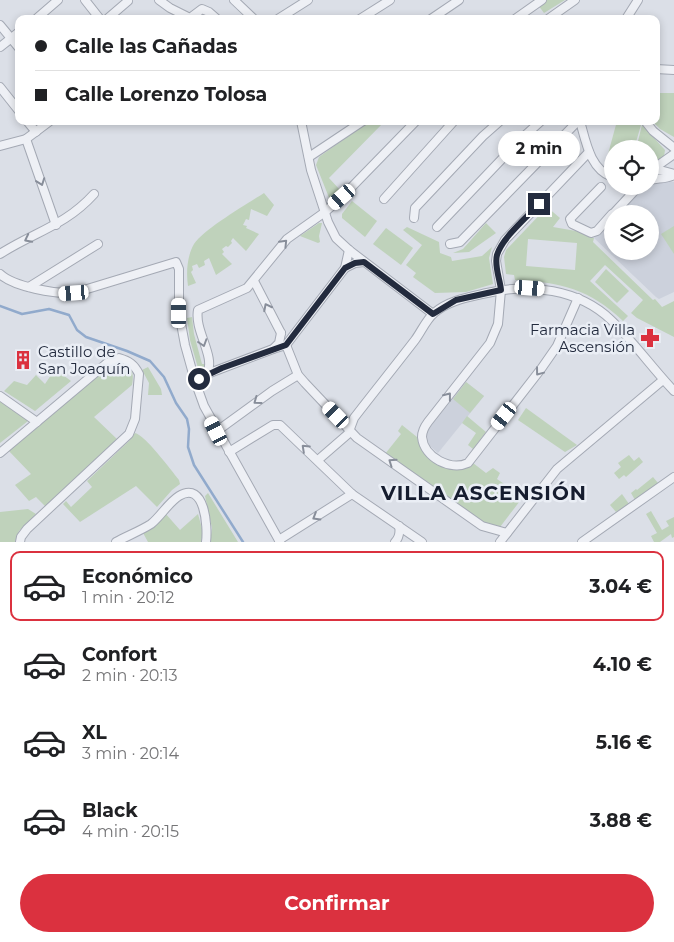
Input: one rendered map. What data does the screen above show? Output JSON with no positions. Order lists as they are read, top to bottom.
{
  "districts": ["VILLA ASCENSIÓN"],
  "places": {
    "pharmacy": ["Farmacia Villa Ascensión"],
    "building": ["Castillo de San Joaquín"]
  },
  "page": {
    "banner": ["Calle las Cañadas", "Calle Lorenzo Tolosa"],
    "bubble": "2 min",
    "list": [
      {
        "name": "Económico",
        "note": "1 min · 20:12",
        "value": "3.04 €"
      },
      {
        "name": "Confort",
        "note": "2 min · 20:13",
        "value": "4.10 €"
      },
      {
        "name": "XL",
        "note": "3 min · 20:14",
        "value": "5.16 €"
      },
      {
        "name": "Black",
        "note": "4 min · 20:15",
        "value": "3.88 €"
      }
    ],
    "buttons": "Confirmar"
  }
}
